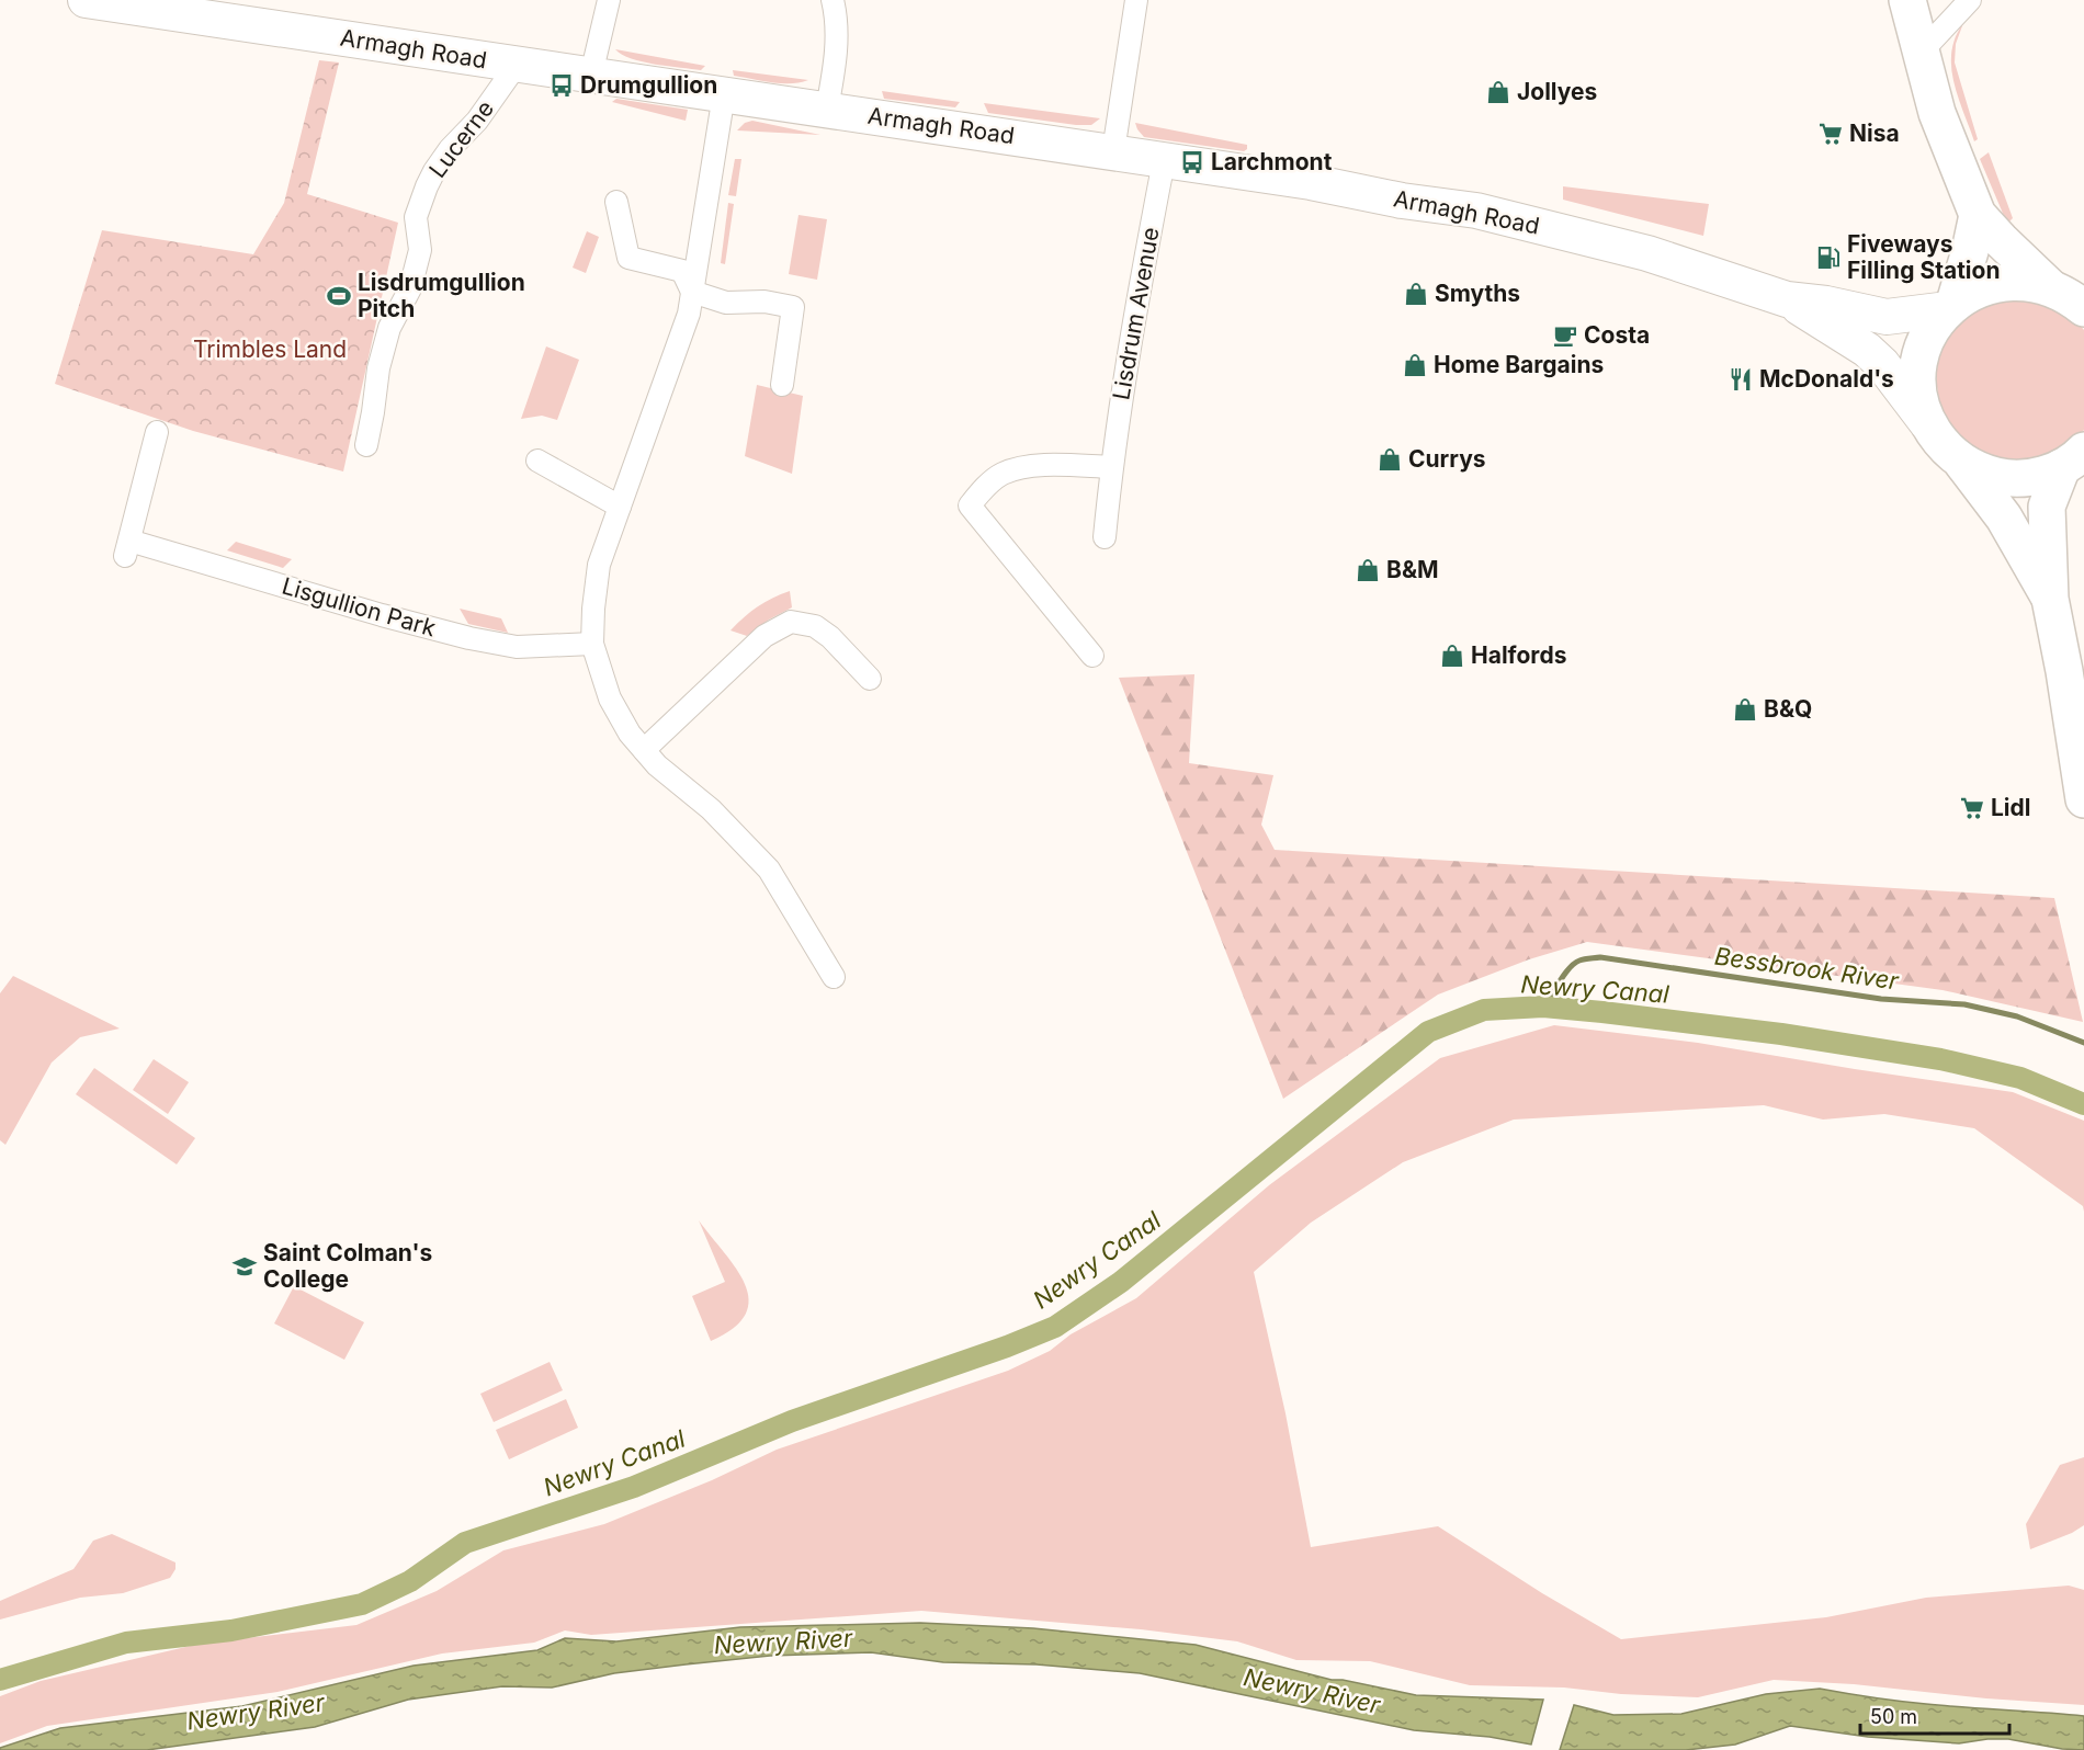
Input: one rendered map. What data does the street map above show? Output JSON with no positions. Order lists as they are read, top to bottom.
{
  "streets": {
    "main road": ["Armagh Road"],
    "street": ["Lucerne", "Lisdrum Avenue", "Lisgullion Park"]
  },
  "crossings": [
    ["Armagh Road", "Lucerne"],
    ["Armagh Road", "Lisdrum Avenue"]
  ],
  "water": ["Bessbrook River", "Newry Canal", "Newry River"],
  "parks": ["Trimbles Land"],
  "places": {
    "bus stop": ["Drumgullion", "Larchmont"],
    "shop": [
      "Jollyes",
      "Smyths",
      "Home Bargains",
      "Currys",
      "B&M",
      "Halfords",
      "B&Q"
    ],
    "supermarket": ["Nisa", "Lidl"],
    "fuel station": ["Fiveways Filling Station"],
    "sports": ["Lisdrumgullion Pitch"],
    "cafe": ["Costa"],
    "restaurant": ["McDonald's"],
    "school or university": ["Saint Colman's College"]
  },
  "scale_bar": "50 m"
}
